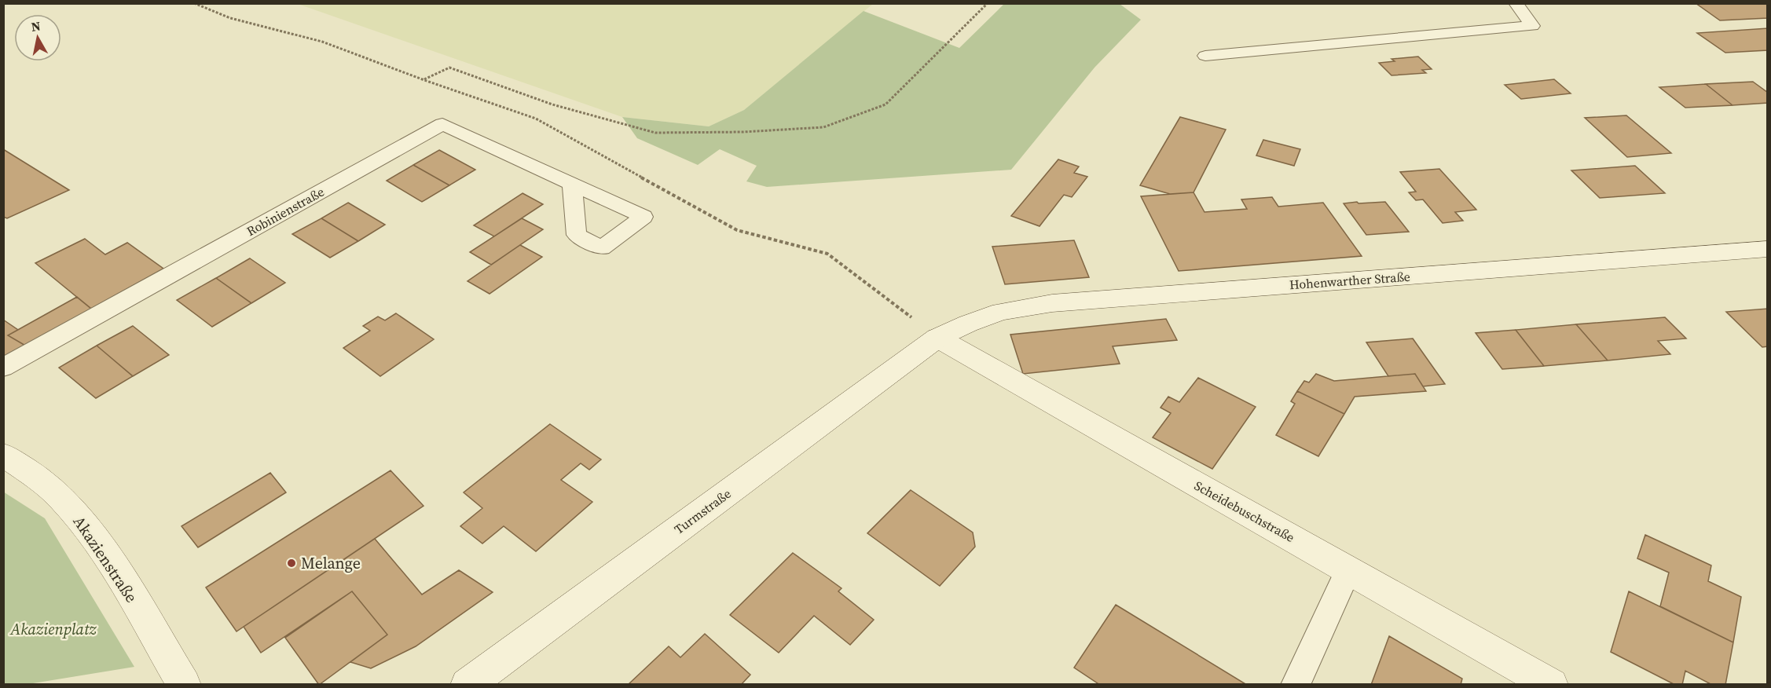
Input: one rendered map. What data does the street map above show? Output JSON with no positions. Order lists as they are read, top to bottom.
{
  "streets": {
    "street": [
      "Hohenwarther Straße",
      "Turmstraße",
      "Scheidebuschstraße",
      "Akazienstraße"
    ],
    "lane": ["Robinienstraße"]
  },
  "crossings": [
    ["Hohenwarther Straße", "Turmstraße"],
    ["Hohenwarther Straße", "Scheidebuschstraße"],
    ["Turmstraße", "Scheidebuschstraße"]
  ],
  "parks": ["Akazienplatz"],
  "places": ["Melange"],
  "north": "top"
}
